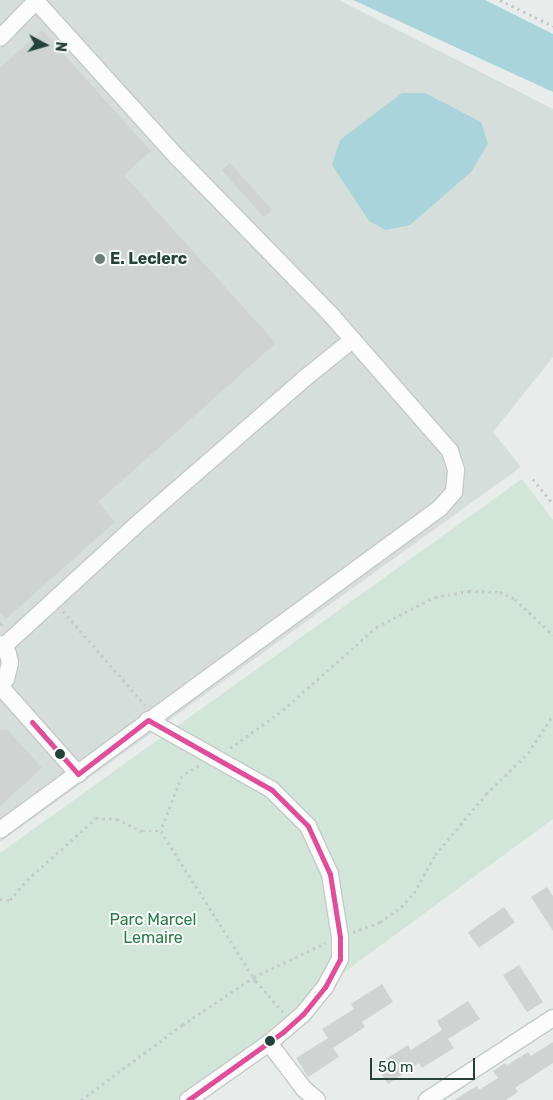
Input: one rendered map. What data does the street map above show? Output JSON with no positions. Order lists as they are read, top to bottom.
{
  "parks": ["Parc Marcel Lemaire"],
  "places": ["E. Leclerc"],
  "scale_bar": "50 m",
  "north": "right"
}
